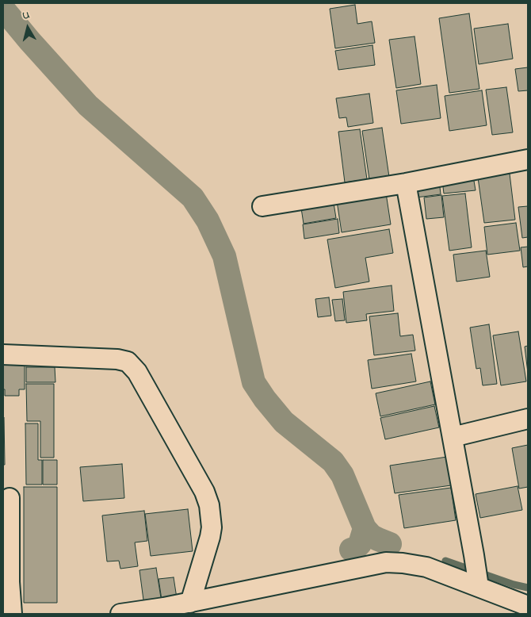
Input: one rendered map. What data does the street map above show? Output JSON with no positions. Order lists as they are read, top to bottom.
{
  "north": "top"
}
